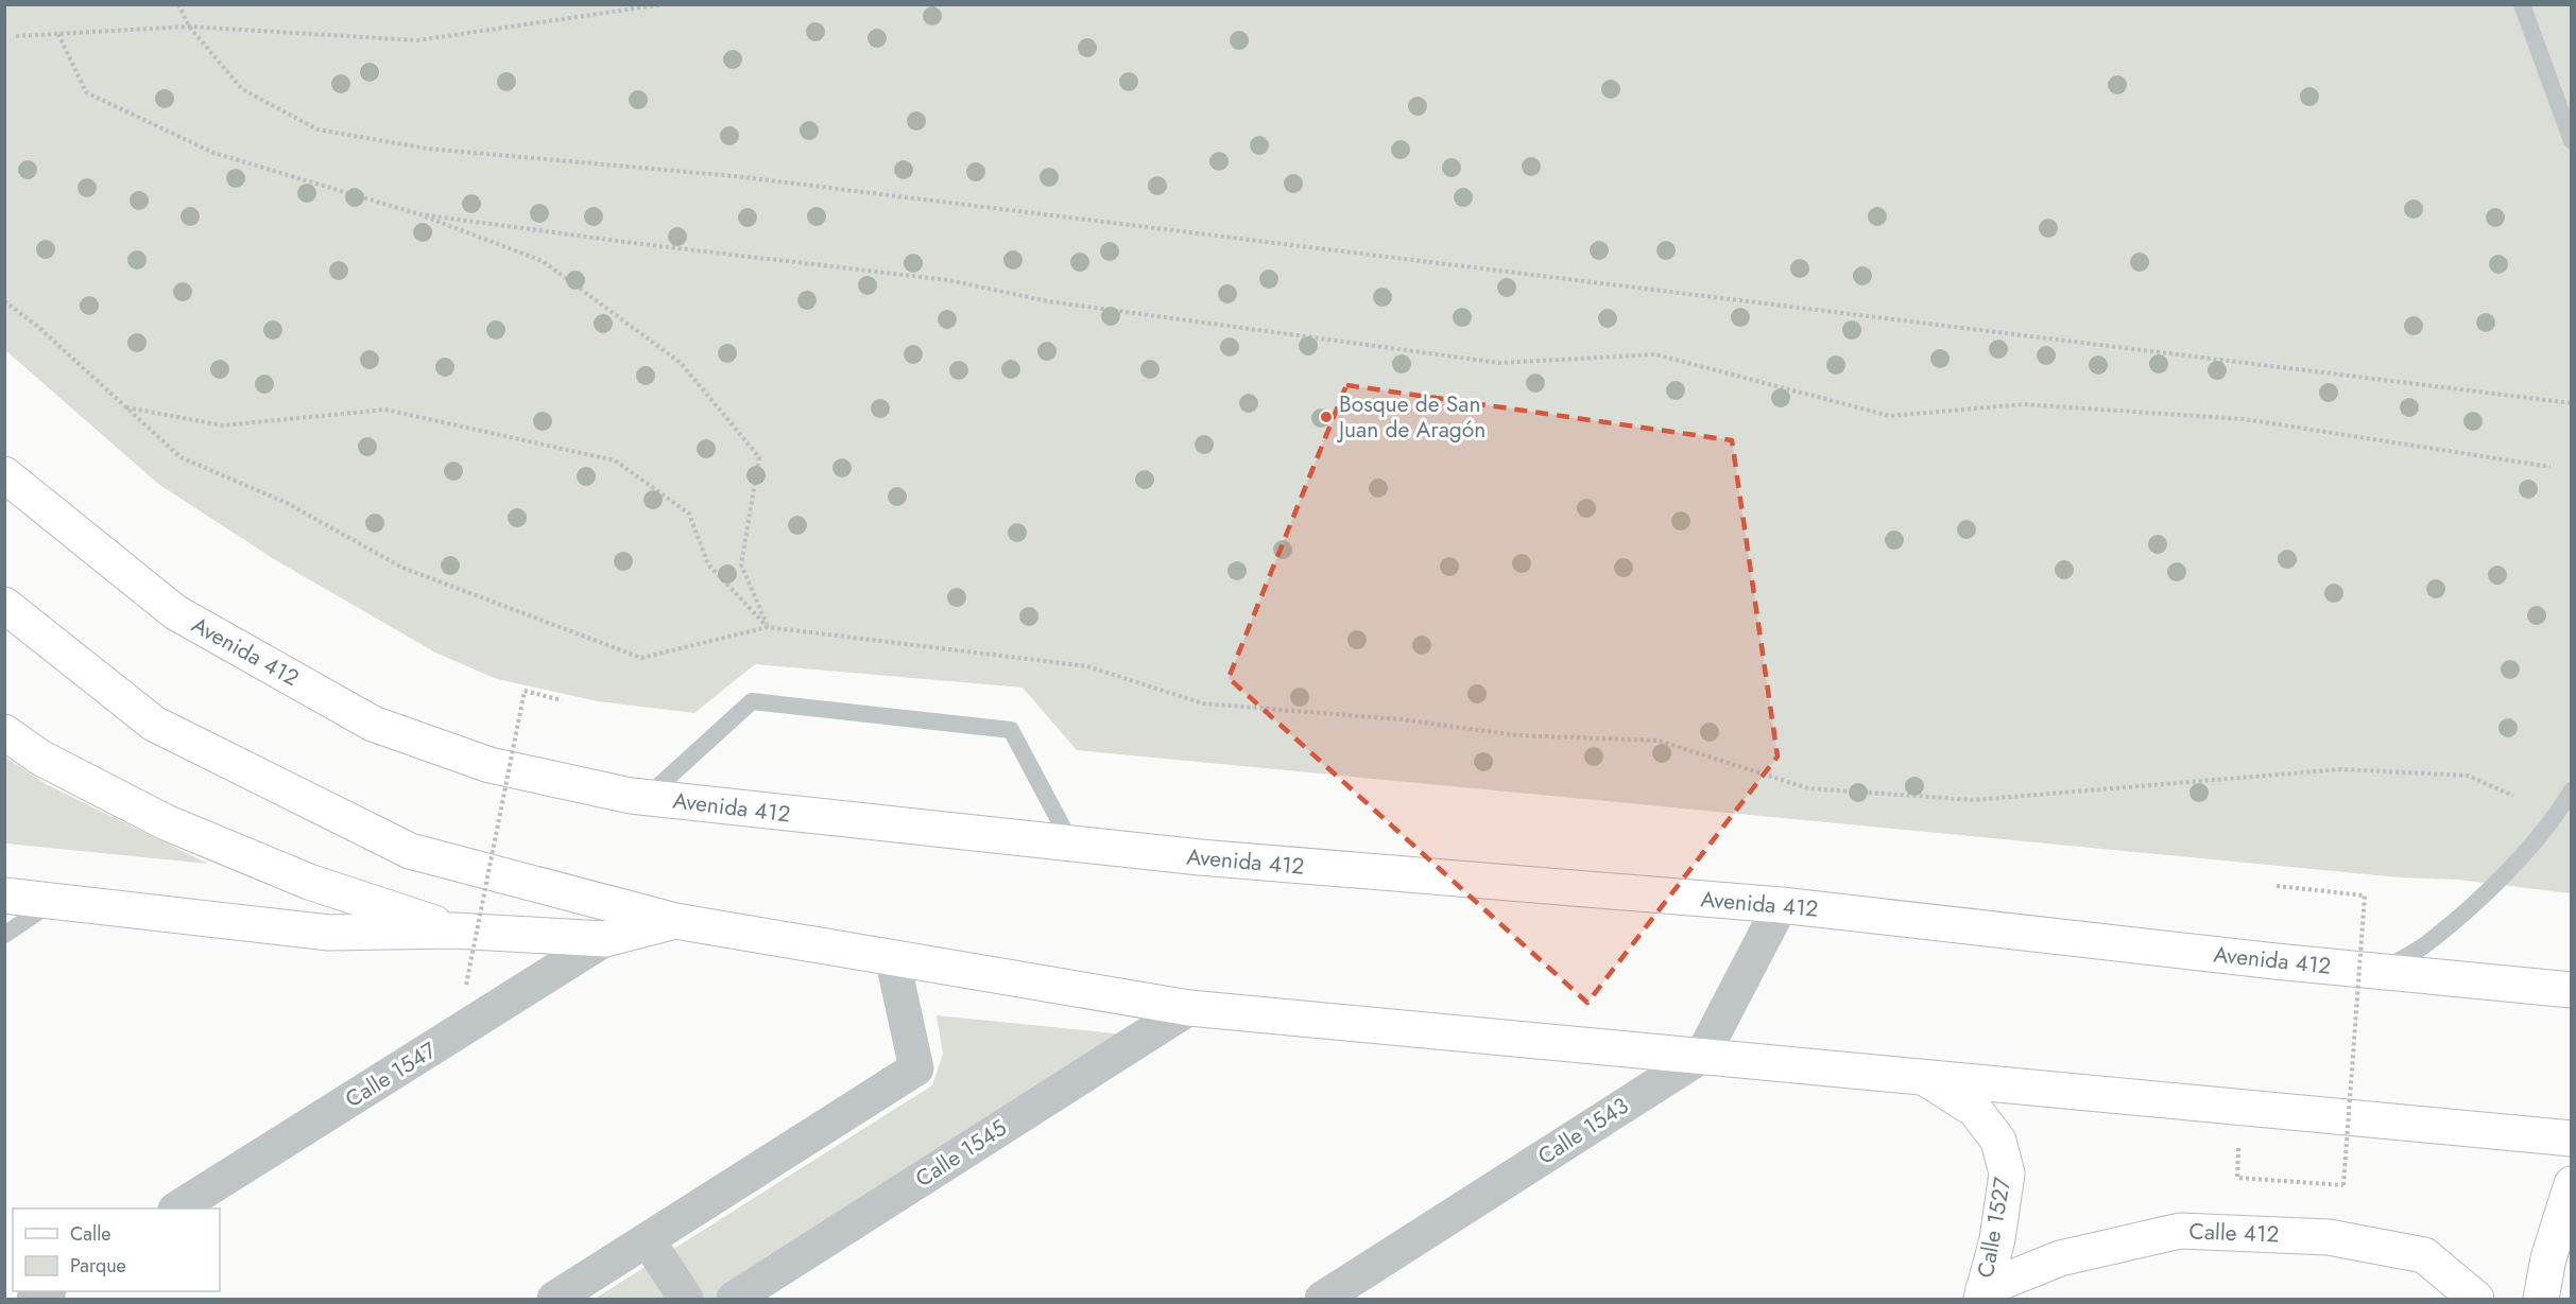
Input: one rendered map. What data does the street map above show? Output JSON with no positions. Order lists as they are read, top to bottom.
{
  "streets": {
    "main road": ["Avenida 412", "Calle 1527", "Calle 412"],
    "street": ["Calle 1547", "Calle 1543", "Calle 1545"]
  },
  "crossings": [
    ["Avenida 412", "Calle 1543"],
    ["Calle 1527", "Calle 412"]
  ],
  "places": ["Bosque de San Juan de Aragón"],
  "legend": ["Calle", "Parque"]
}
